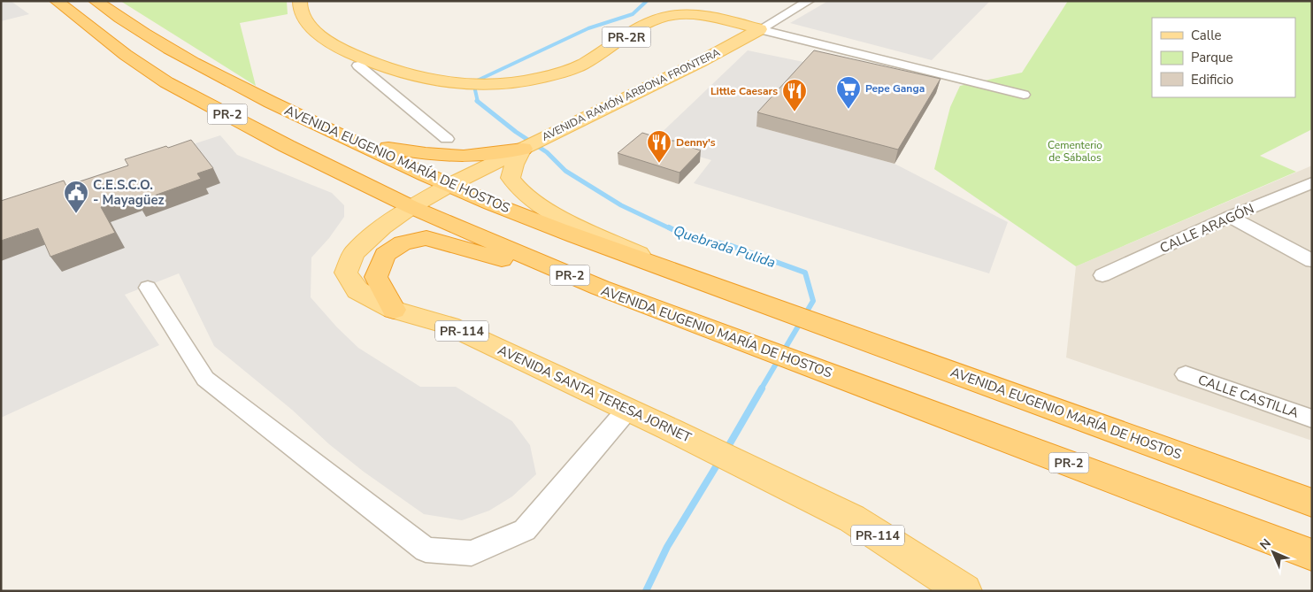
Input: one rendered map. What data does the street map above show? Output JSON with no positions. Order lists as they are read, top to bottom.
{
  "streets": {
    "highway": ["PR-2", "AVENIDA EUGENIO MARÍA DE HOSTOS"],
    "main road": [
      "PR-2R",
      "AVENIDA RAMÓN ARBONA FRONTERA",
      "PR-114",
      "AVENIDA SANTA TERESA JORNET"
    ],
    "street": ["CALLE ARAGÓN", "CALLE CASTILLA"]
  },
  "crossings": [
    ["PR-2R", "AVENIDA RAMÓN ARBONA FRONTERA"],
    ["AVENIDA RAMÓN ARBONA FRONTERA", "AVENIDA EUGENIO MARÍA DE HOSTOS"],
    ["AVENIDA RAMÓN ARBONA FRONTERA", "AVENIDA SANTA TERESA JORNET"],
    ["AVENIDA EUGENIO MARÍA DE HOSTOS", "AVENIDA SANTA TERESA JORNET"]
  ],
  "water": ["Quebrada Pulida"],
  "parks": ["Cementerio de Sábalos"],
  "places": {
    "supermarket": ["Pepe Ganga"],
    "restaurant": ["Little Caesars", "Denny's"],
    "public building": ["C.E.S.C.O. - Mayagüez"]
  },
  "legend": ["Calle", "Parque", "Edificio"],
  "north": "top left"
}
